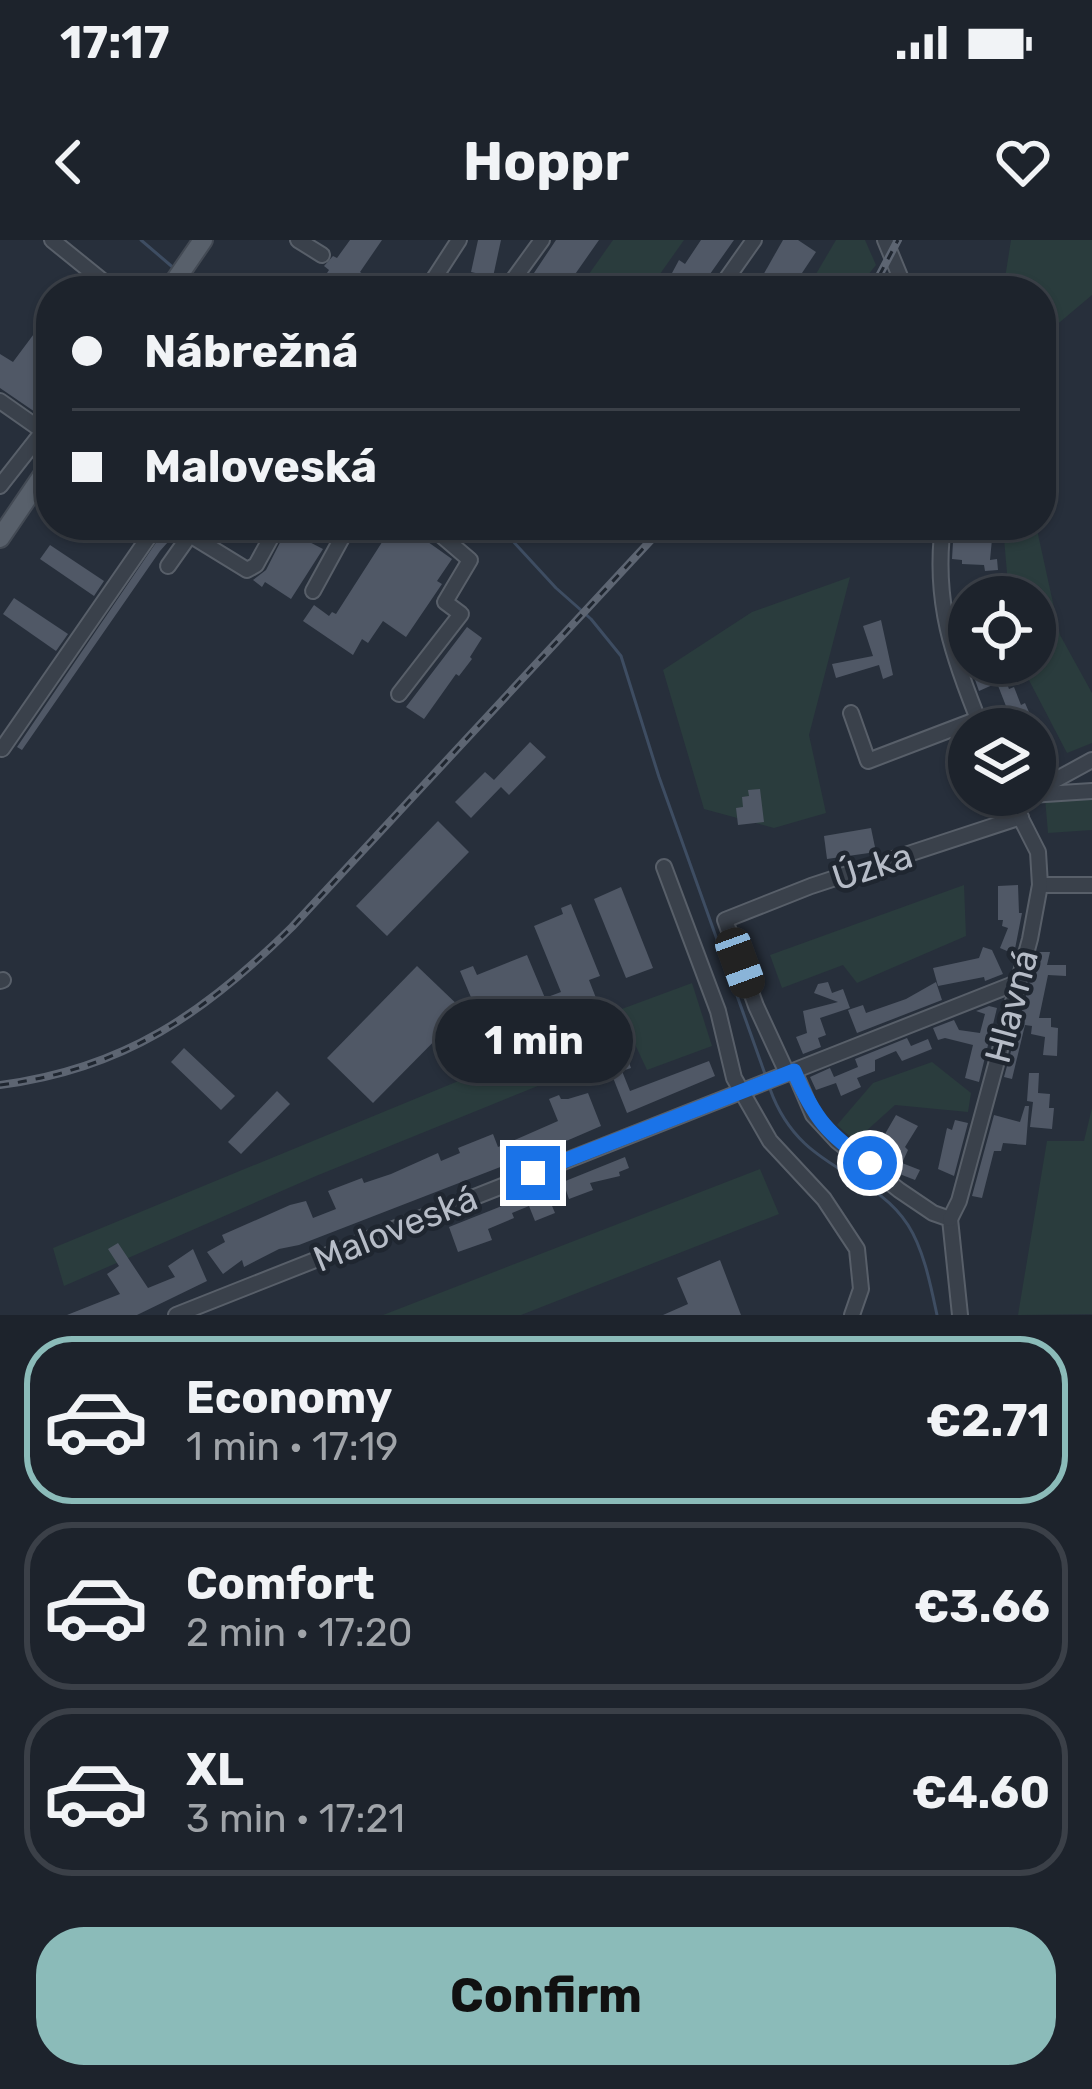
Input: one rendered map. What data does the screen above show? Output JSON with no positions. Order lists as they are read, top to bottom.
{
  "streets": {
    "street": ["Úzka", "Hlavná", "Maloveská"]
  },
  "crossings": [
    ["Úzka", "Hlavná"],
    ["Úzka", "Maloveská"],
    ["Hlavná", "Maloveská"]
  ],
  "page": {
    "status": "17:17",
    "header": "Hoppr",
    "banner": ["Nábrežná", "Maloveská"],
    "bubble": "1 min",
    "list": [
      {
        "name": "Economy",
        "note": "1 min · 17:19",
        "value": "€2.71"
      },
      {
        "name": "Comfort",
        "note": "2 min · 17:20",
        "value": "€3.66"
      },
      {
        "name": "XL",
        "note": "3 min · 17:21",
        "value": "€4.60"
      }
    ],
    "buttons": "Confirm"
  }
}
